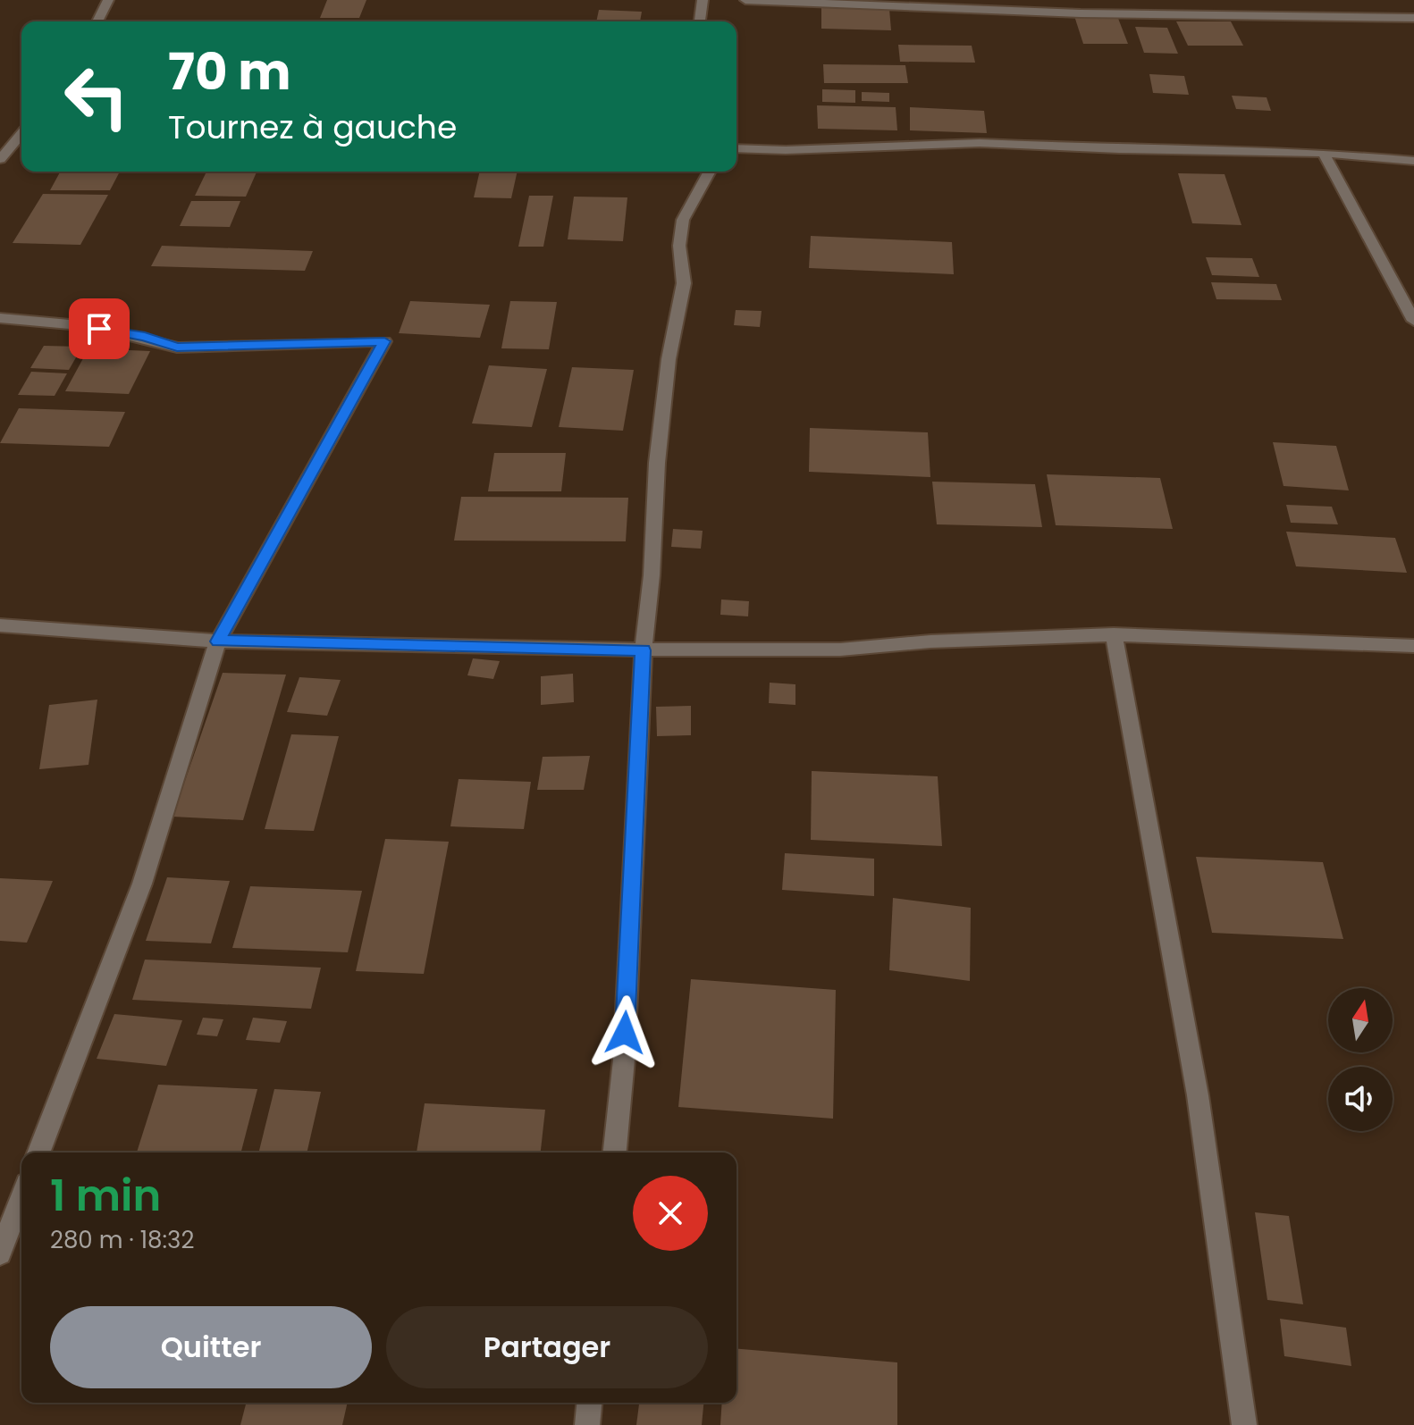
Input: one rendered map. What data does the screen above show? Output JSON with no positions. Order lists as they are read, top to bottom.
{
  "north": "top",
  "page": {
    "turn": ["70 m", "Tournez à gauche"],
    "heading": ["1 min", "280 m · 18:32"],
    "buttons": ["Quitter", "Partager"]
  }
}
